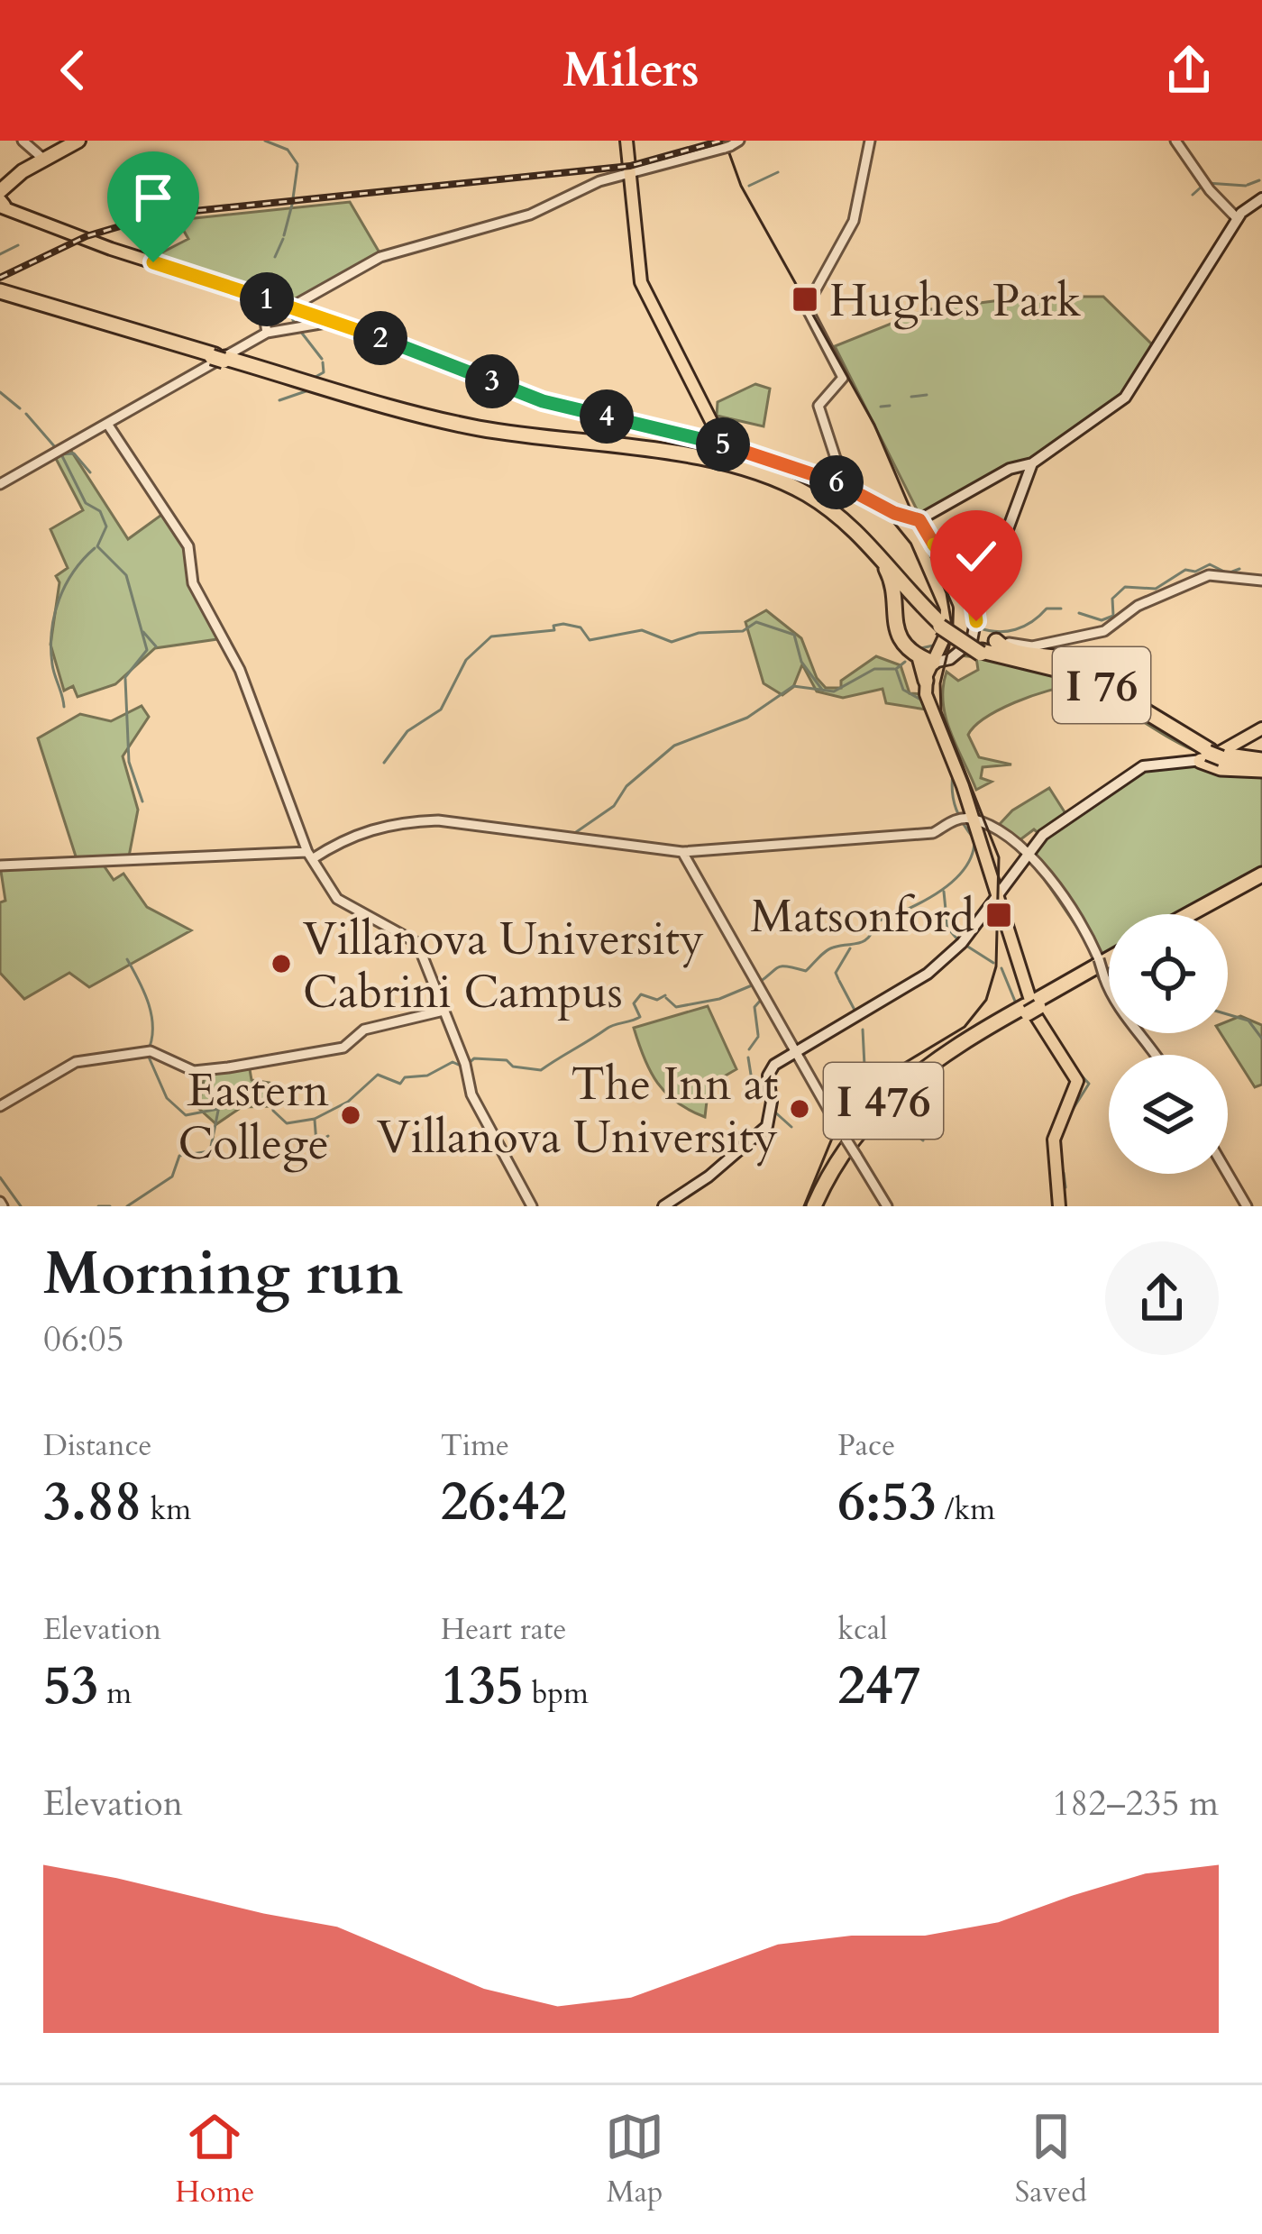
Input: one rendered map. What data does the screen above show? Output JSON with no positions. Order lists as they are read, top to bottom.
{
  "streets": {
    "highway": ["I 76", "I 476"]
  },
  "places": {
    "transit": ["Hughes Park", "Matsonford"],
    "other": ["Villanova University Cabrini Campus", "The Inn at Villanova University", "Eastern College"]
  },
  "page": {
    "header": "Milers",
    "pins": [
      "1",
      "2",
      "3",
      "4",
      "5",
      "6"
    ],
    "heading": ["Morning run", "06:05"],
    "stats": [
      ["Distance", "3.88 km"],
      ["Time", "26:42"],
      ["Pace", "6:53 /km"],
      ["Elevation", "53 m"],
      ["Heart rate", "135 bpm"],
      ["kcal", "247"]
    ],
    "chart": ["Elevation", "182–235 m"],
    "tabs": ["Home", "Map", "Saved"]
  }
}
